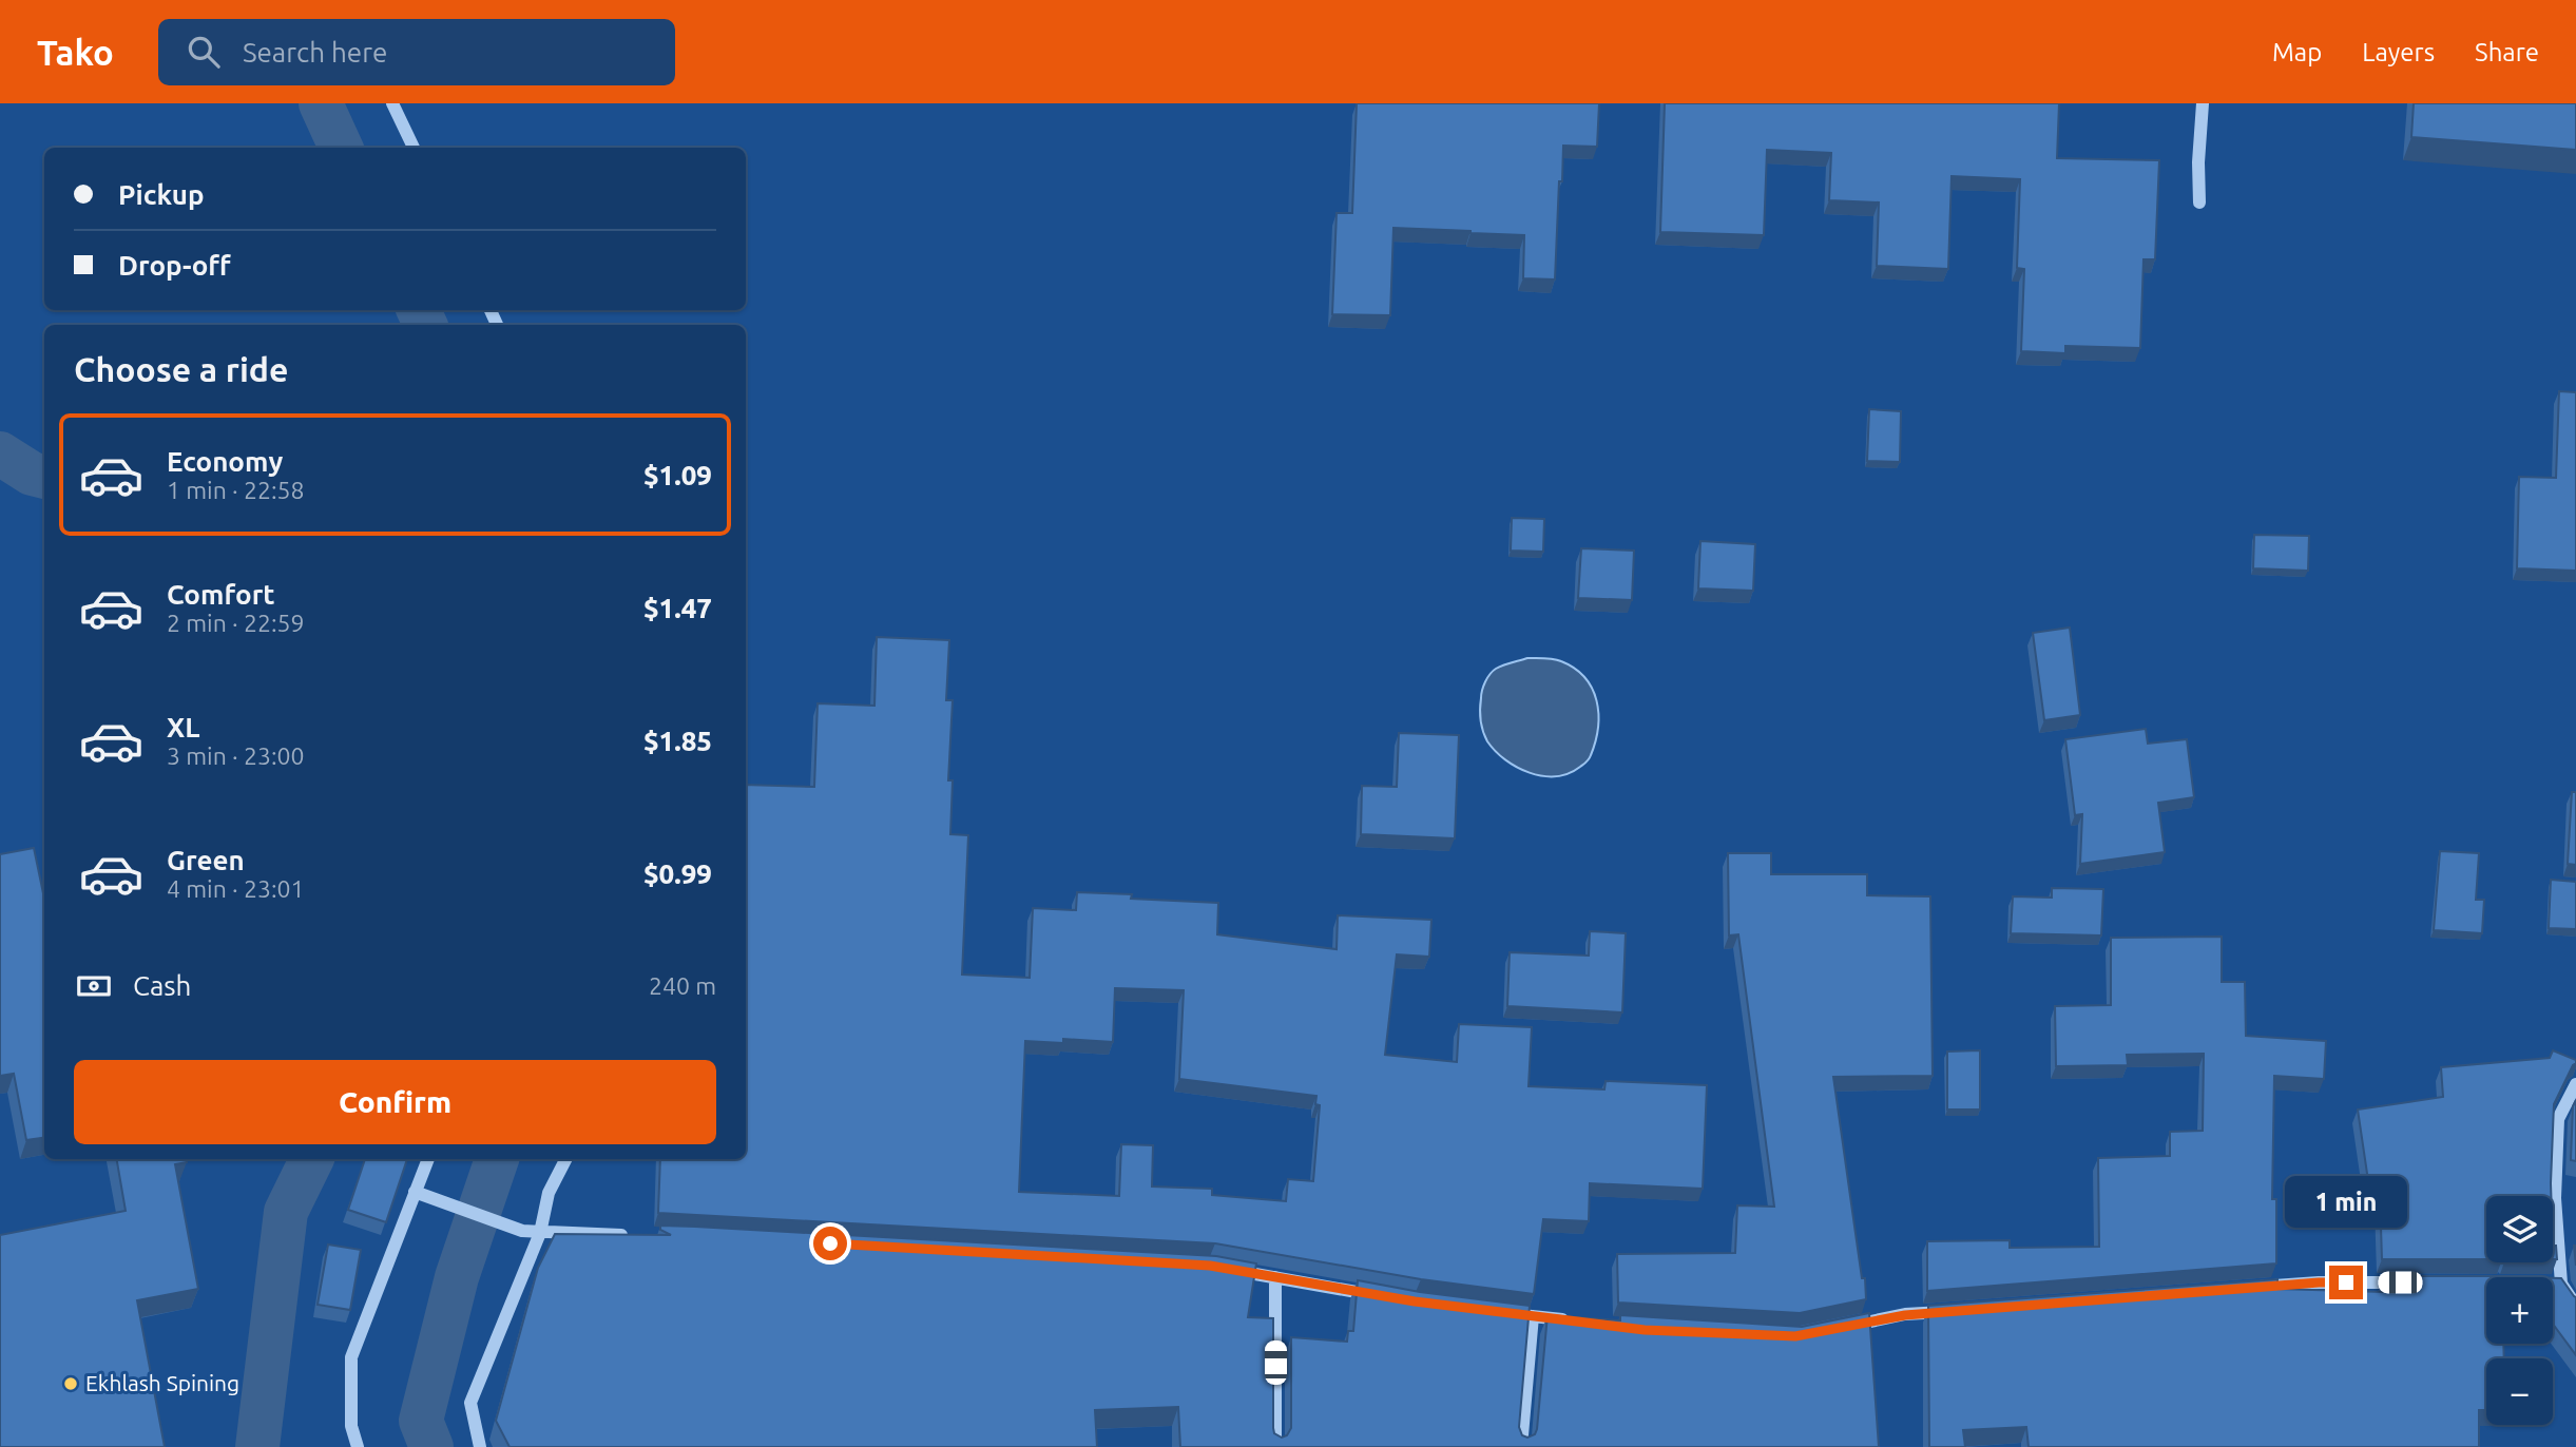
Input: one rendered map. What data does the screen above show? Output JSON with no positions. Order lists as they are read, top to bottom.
{
  "places": ["Ekhlash Spining"],
  "page": {
    "header": "Tako",
    "search": "Search here",
    "nav": ["Map", "Layers", "Share"],
    "banner": ["Pickup", "Drop-off"],
    "heading": "Choose a ride",
    "list": [
      {
        "name": "Economy",
        "note": "1 min · 22:58",
        "value": "$1.09"
      },
      {
        "name": "Comfort",
        "note": "2 min · 22:59",
        "value": "$1.47"
      },
      {
        "name": "XL",
        "note": "3 min · 23:00",
        "value": "$1.85"
      },
      {
        "name": "Green",
        "note": "4 min · 23:01",
        "value": "$0.99"
      }
    ],
    "pay": ["Cash", "240 m"],
    "buttons": "Confirm",
    "bubble": "1 min",
    "map_buttons": ["+", "−"]
  }
}
